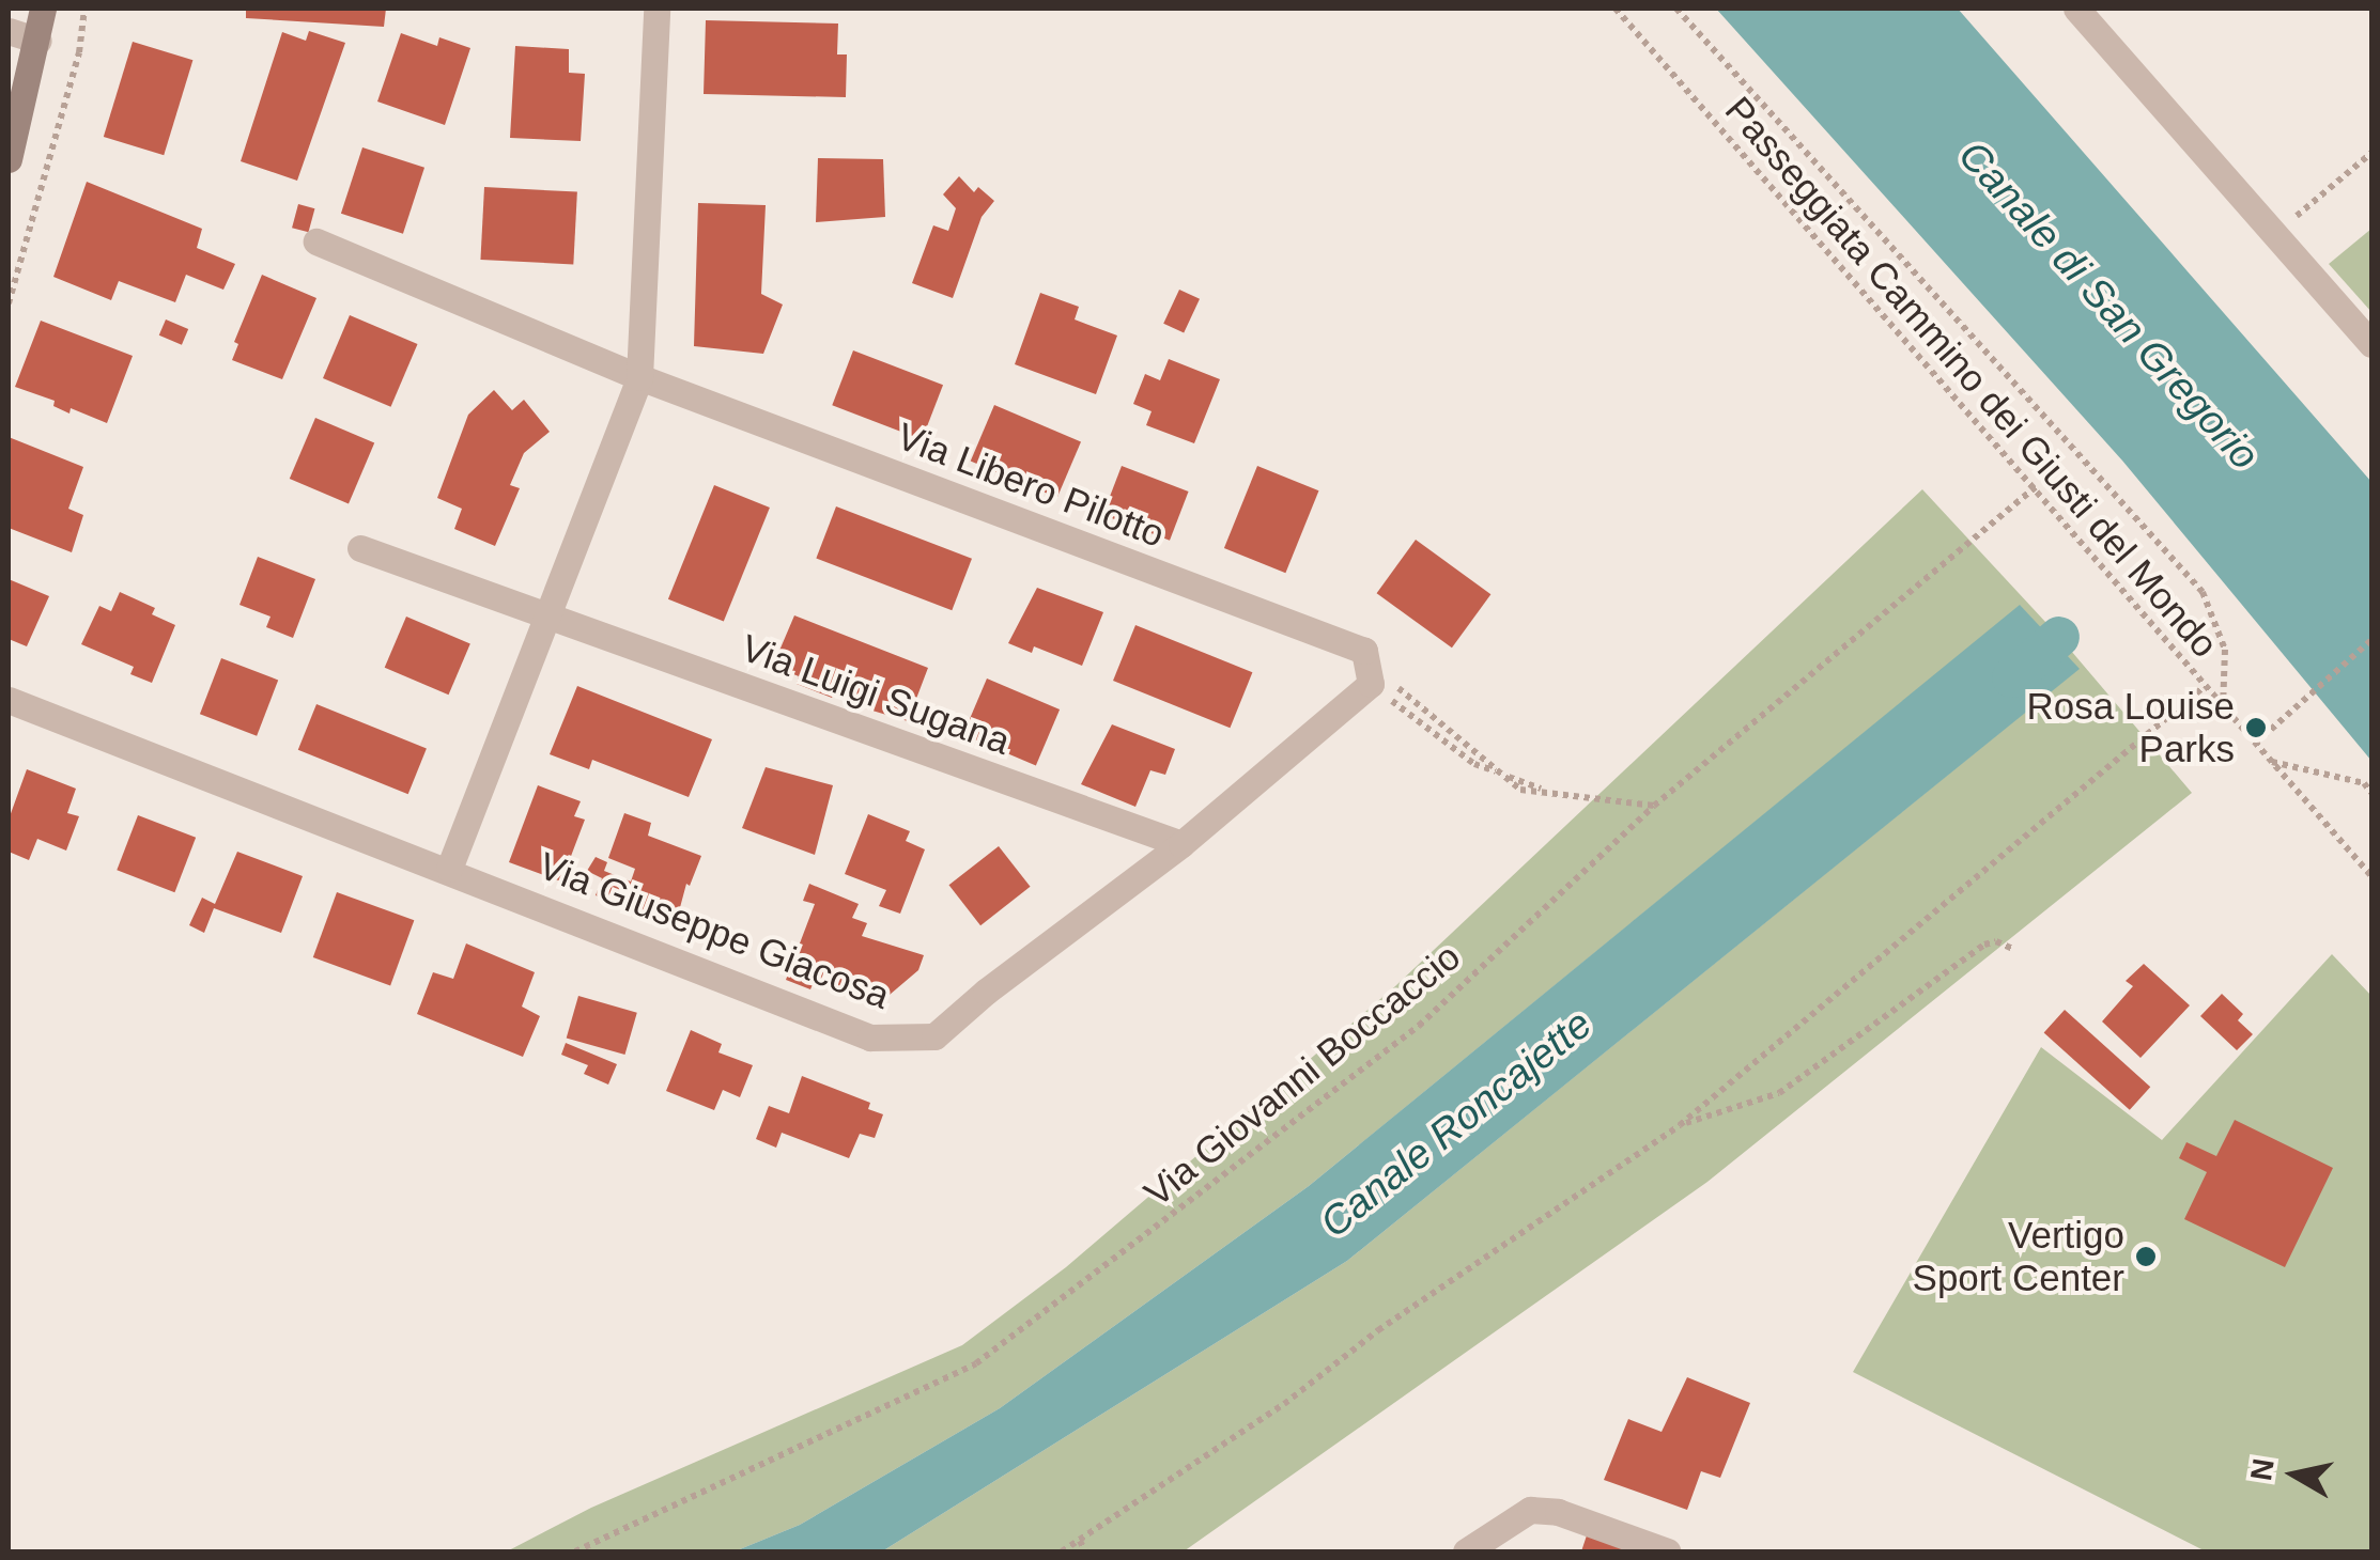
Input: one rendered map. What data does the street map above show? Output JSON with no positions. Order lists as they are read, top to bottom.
{
  "streets": {
    "street": ["Via Libero Pilotto", "Via Luigi Sugana", "Via Giuseppe Giacosa"],
    "path": ["Passeggiata Cammino dei Giusti del Mondo", "Via Giovanni Boccaccio"]
  },
  "crossings": [
    ["Passeggiata Cammino dei Giusti del Mondo", "Via Giovanni Boccaccio"],
    ["Via Libero Pilotto", "Via Giuseppe Giacosa"],
    ["Via Luigi Sugana", "Via Giuseppe Giacosa"]
  ],
  "water": ["Canale di San Gregorio", "Canale Roncajette"],
  "places": ["Rosa Louise Parks", "Vertigo Sport Center"],
  "north": "left"
}
